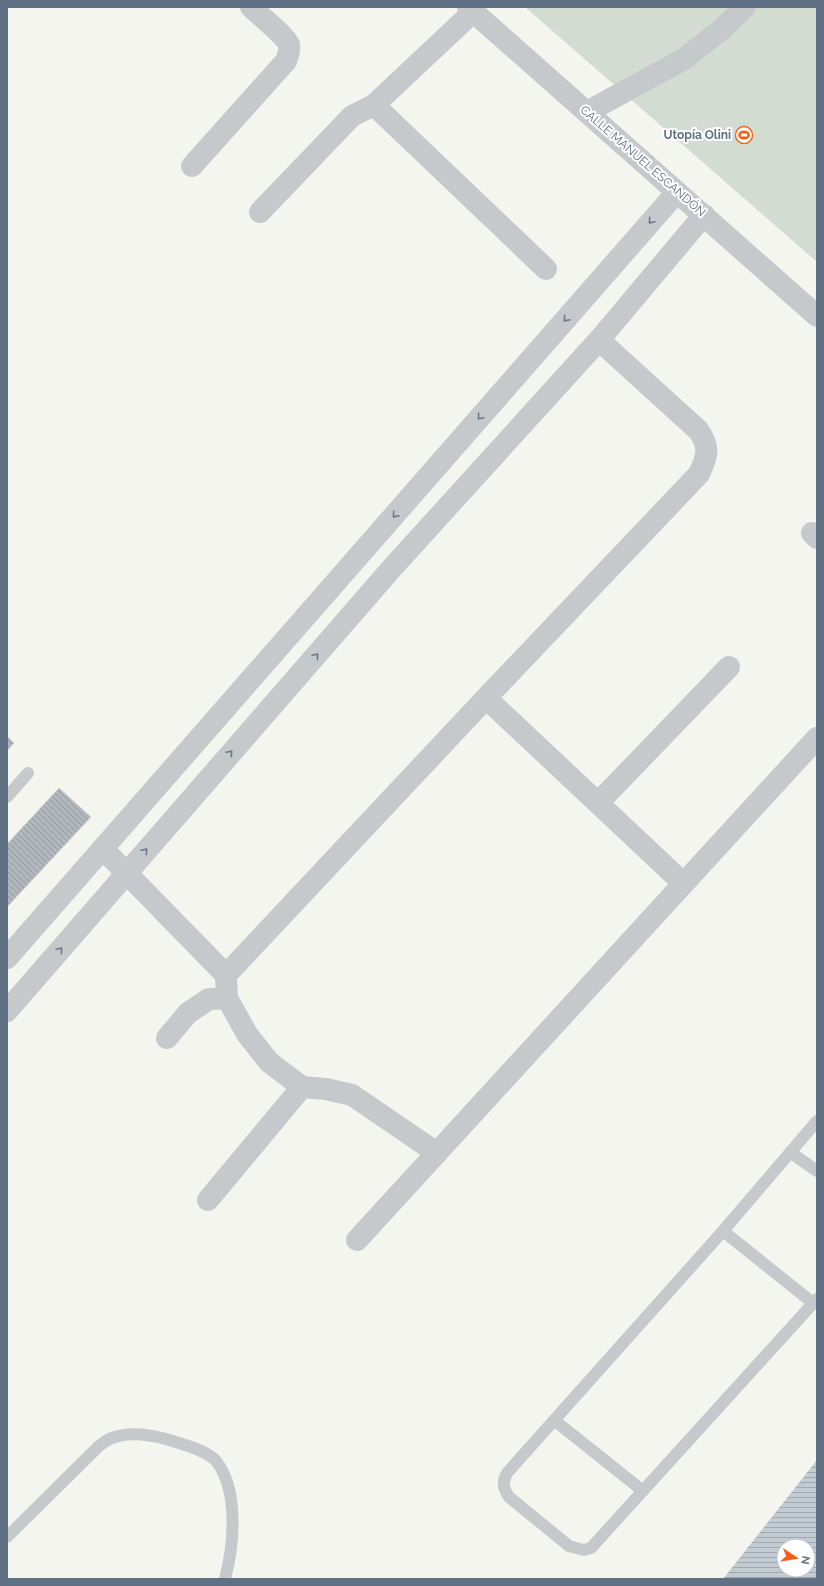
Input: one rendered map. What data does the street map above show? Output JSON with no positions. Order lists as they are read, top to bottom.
{
  "streets": {
    "street": ["CALLE MANUEL ESCANDÓN"]
  },
  "places": {
    "sports": ["Utopía Olini"]
  },
  "north": "right"
}
